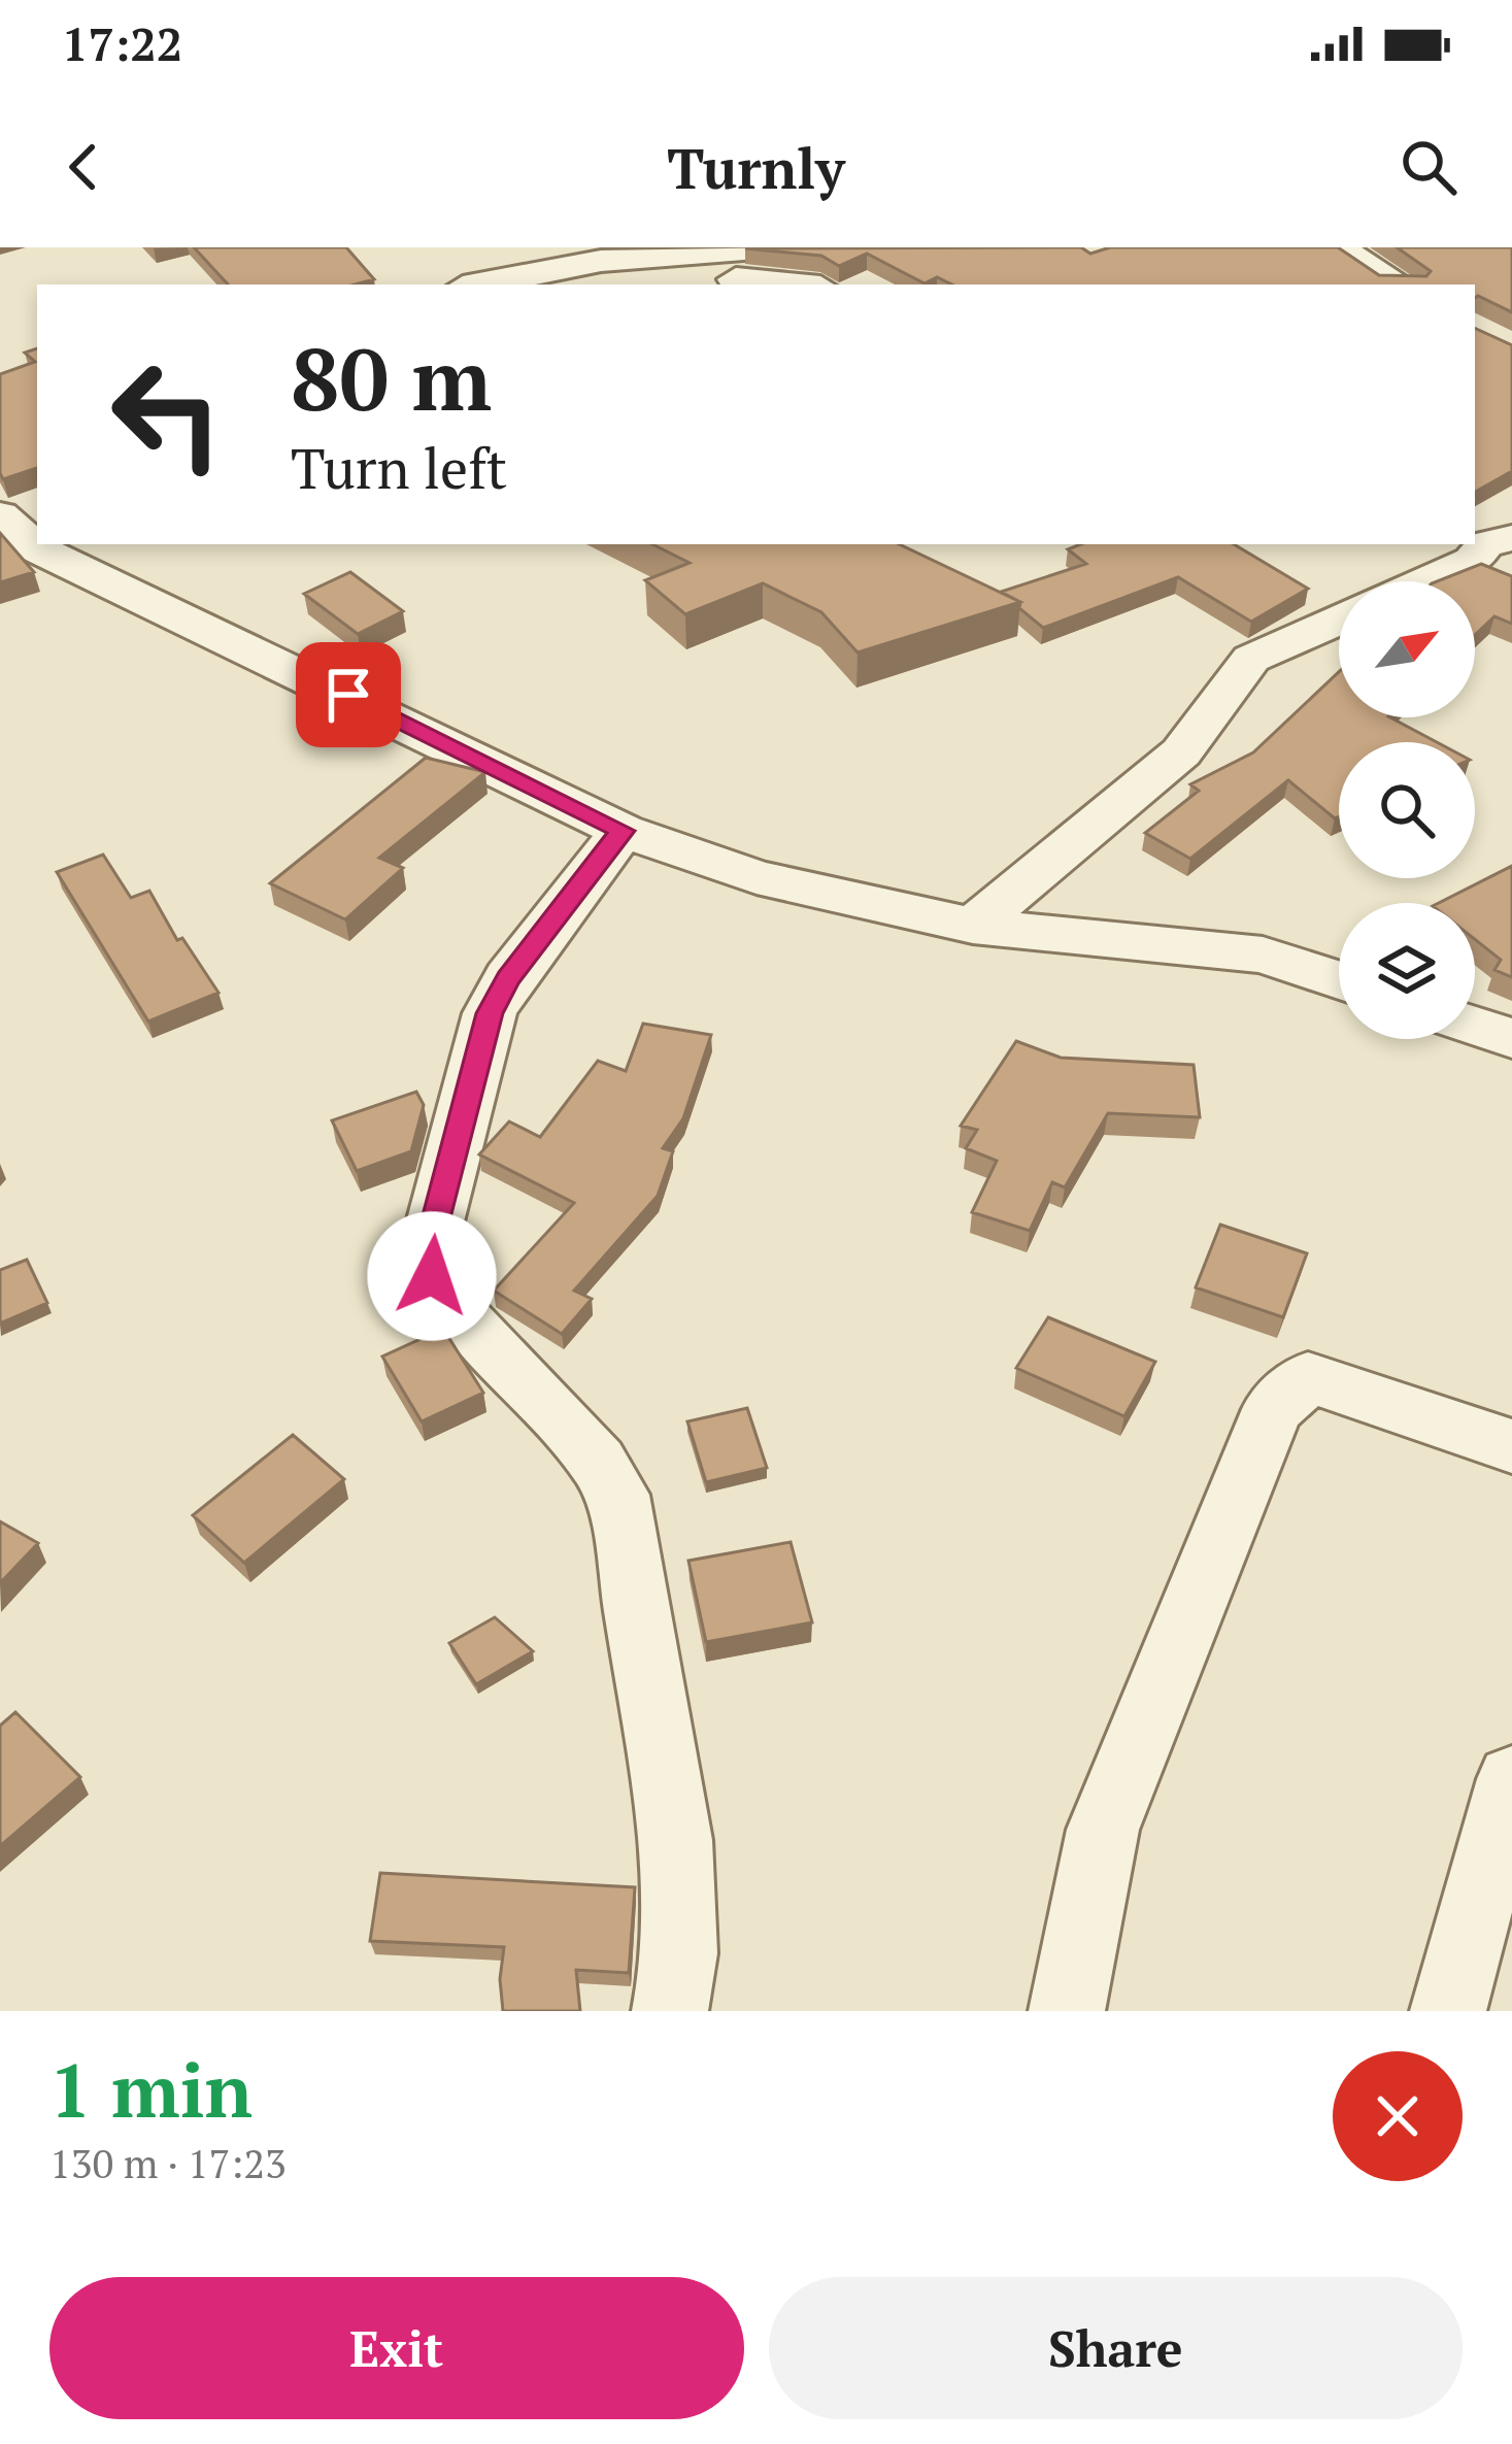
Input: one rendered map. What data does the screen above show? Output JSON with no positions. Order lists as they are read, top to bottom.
{
  "north": "top right",
  "page": {
    "status": "17:22",
    "header": "Turnly",
    "turn": ["80 m", "Turn left"],
    "heading": ["1 min", "130 m · 17:23"],
    "buttons": ["Exit", "Share"]
  }
}
